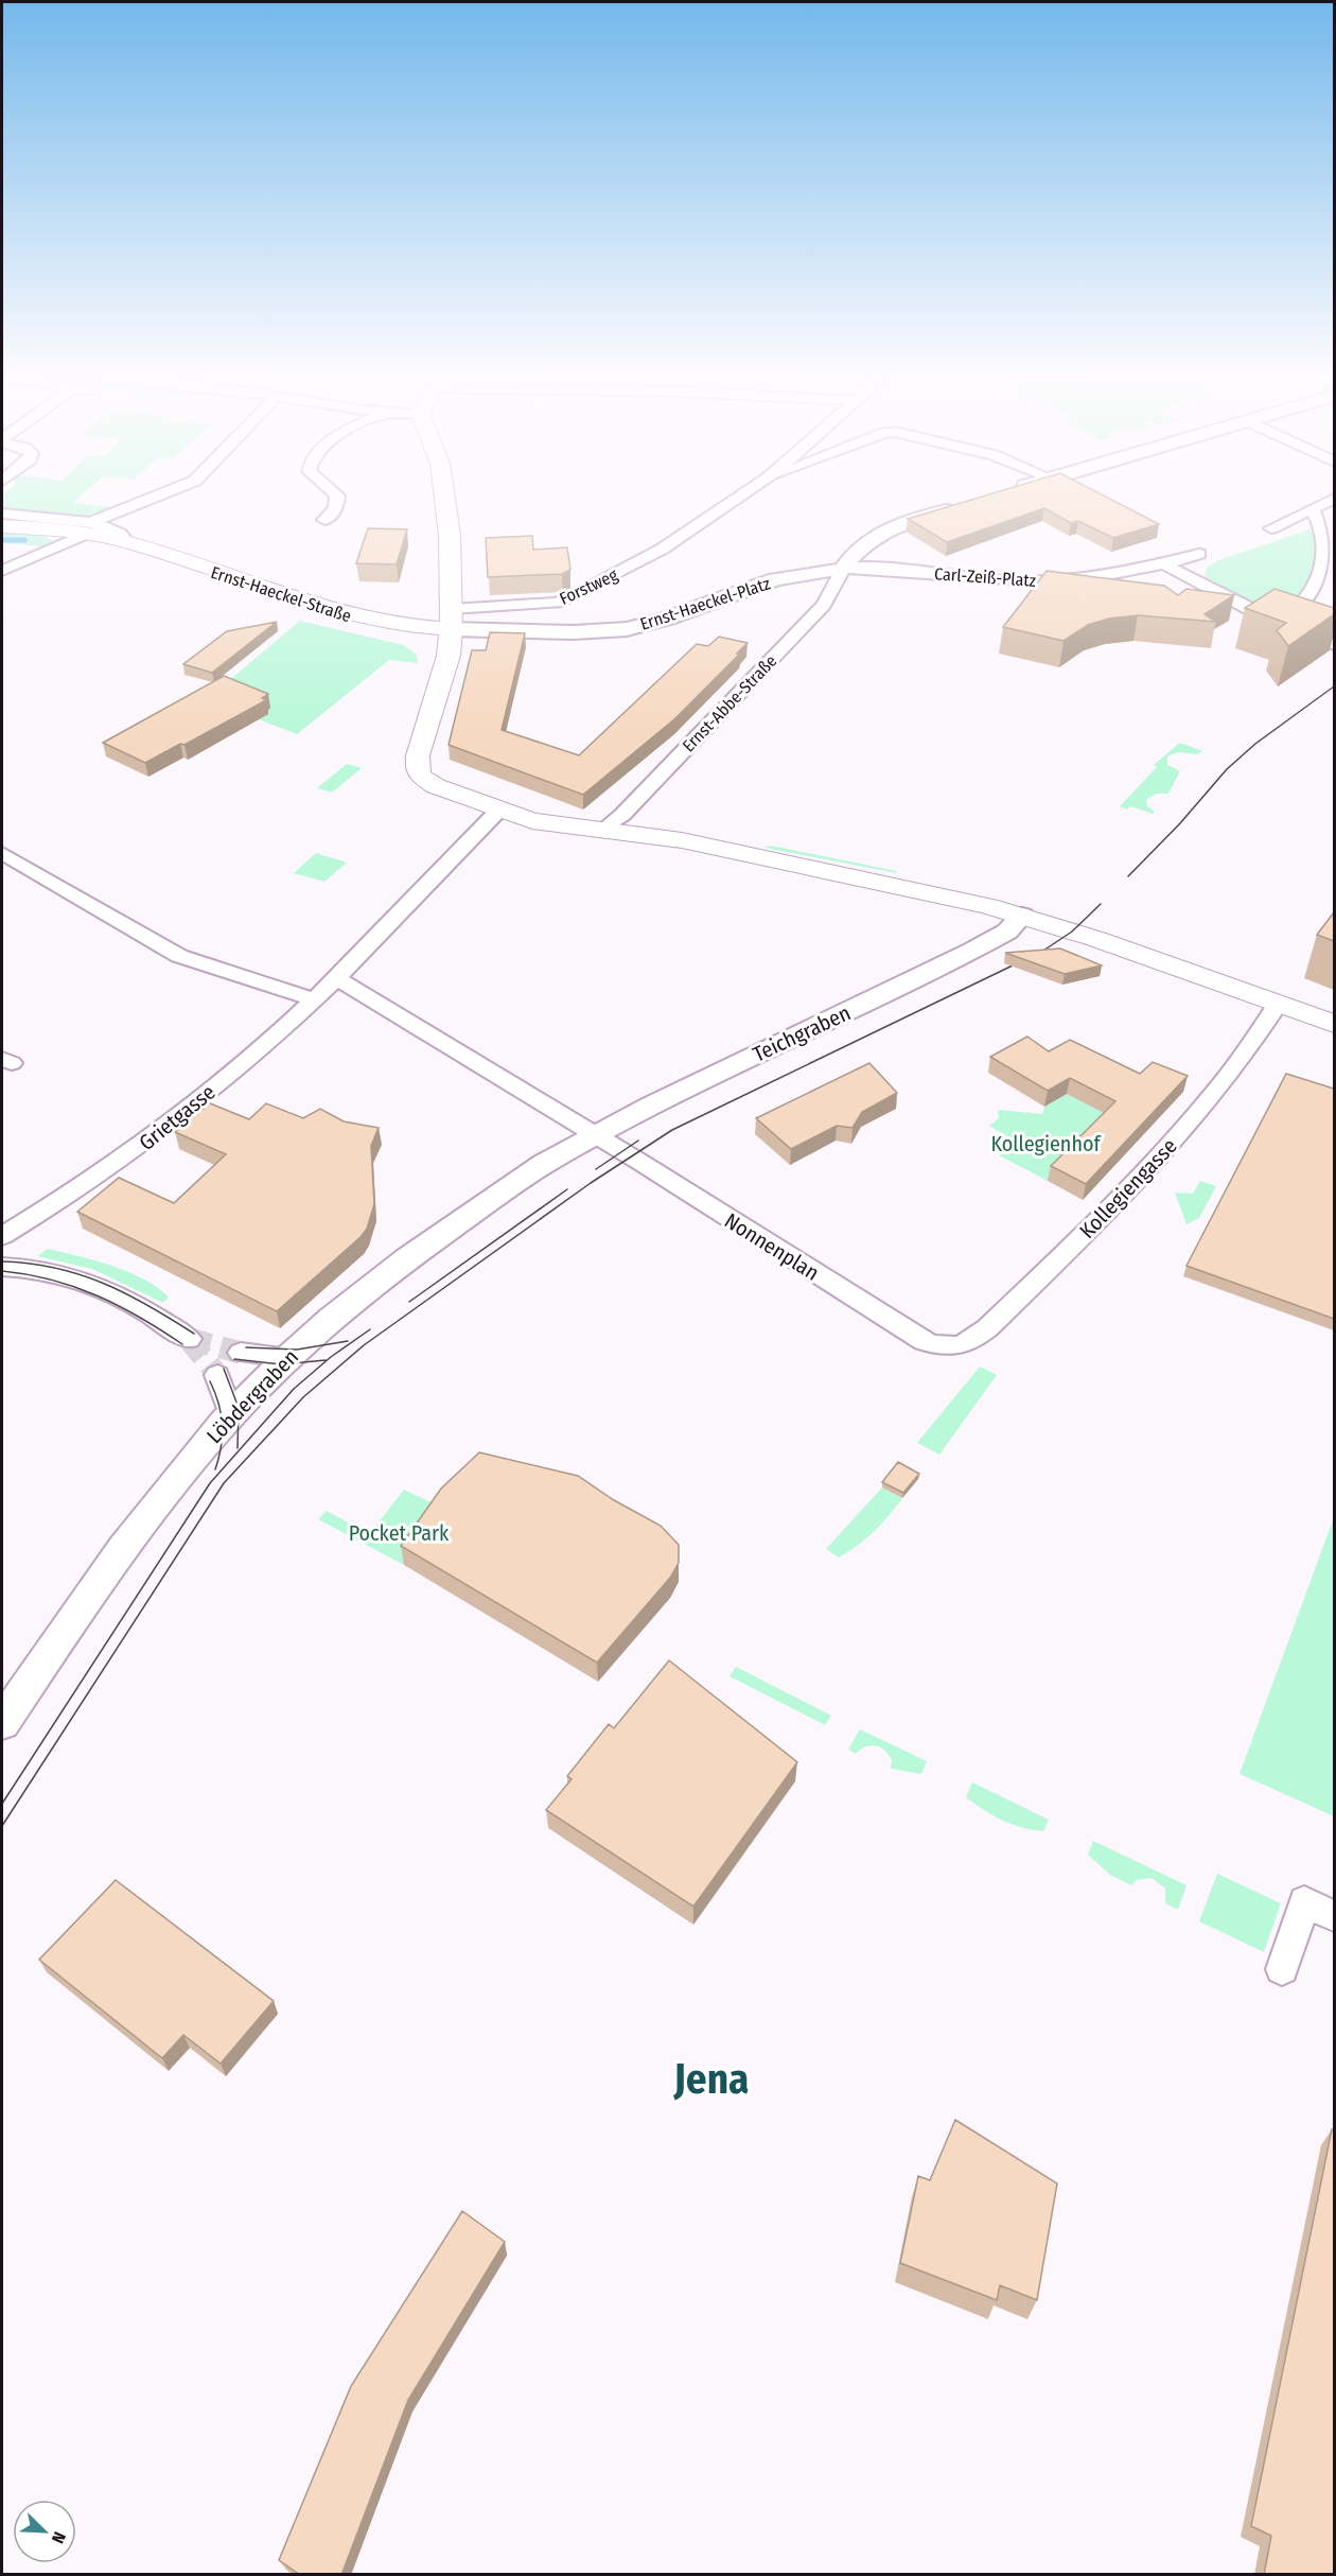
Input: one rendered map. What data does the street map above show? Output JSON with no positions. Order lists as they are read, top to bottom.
{
  "streets": {
    "main road": ["Ernst-Haeckel-Straße"],
    "street": [
      "Carl-Zeiß-Platz",
      "Forstweg",
      "Ernst-Haeckel-Platz",
      "Ernst-Abbe-Straße",
      "Teichgraben",
      "Grietgasse",
      "Kollegiengasse",
      "Nonnenplan",
      "Löbdergraben"
    ]
  },
  "crossings": [
    ["Carl-Zeiß-Platz", "Ernst-Haeckel-Platz"],
    ["Carl-Zeiß-Platz", "Ernst-Abbe-Straße"],
    ["Forstweg", "Ernst-Haeckel-Straße"],
    ["Forstweg", "Ernst-Haeckel-Platz"],
    ["Ernst-Haeckel-Straße", "Ernst-Haeckel-Platz"],
    ["Ernst-Haeckel-Platz", "Ernst-Abbe-Straße"],
    ["Teichgraben", "Nonnenplan"],
    ["Teichgraben", "Löbdergraben"],
    ["Grietgasse", "Nonnenplan"],
    ["Kollegiengasse", "Nonnenplan"],
    ["Nonnenplan", "Löbdergraben"]
  ],
  "districts": ["Jena"],
  "parks": ["Kollegienhof", "Pocket Park"],
  "north": "bottom right"
}
